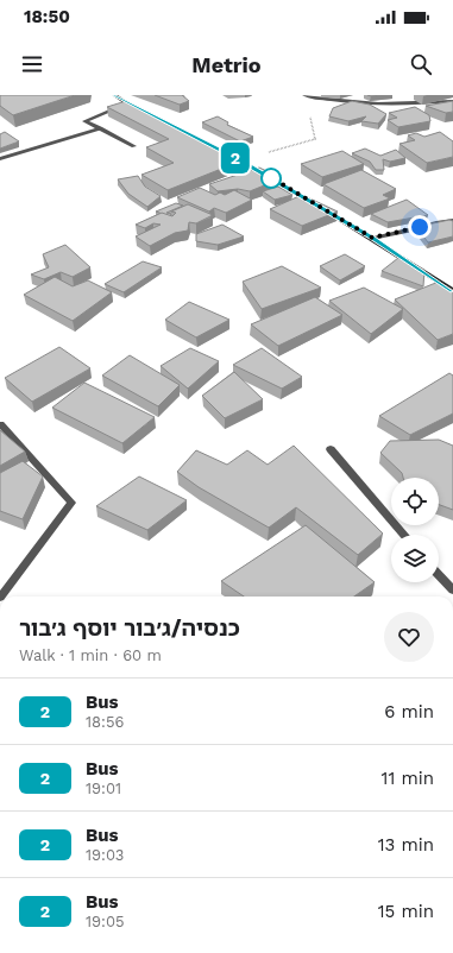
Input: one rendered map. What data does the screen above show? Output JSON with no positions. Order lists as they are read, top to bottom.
{
  "lines": ["bus line 2"],
  "page": {
    "status": "18:50",
    "header": "Metrio",
    "on_map": "2",
    "heading": ["כנסיה/ג׳בור יוסף ג׳בור", "Walk · 1 min · 60 m"],
    "list": [
      {
        "mark": "2",
        "name": "Bus",
        "note": "18:56",
        "value": "6 min"
      },
      {
        "mark": "2",
        "name": "Bus",
        "note": "19:01",
        "value": "11 min"
      },
      {
        "mark": "2",
        "name": "Bus",
        "note": "19:03",
        "value": "13 min"
      },
      {
        "mark": "2",
        "name": "Bus",
        "note": "19:05",
        "value": "15 min"
      }
    ]
  }
}
